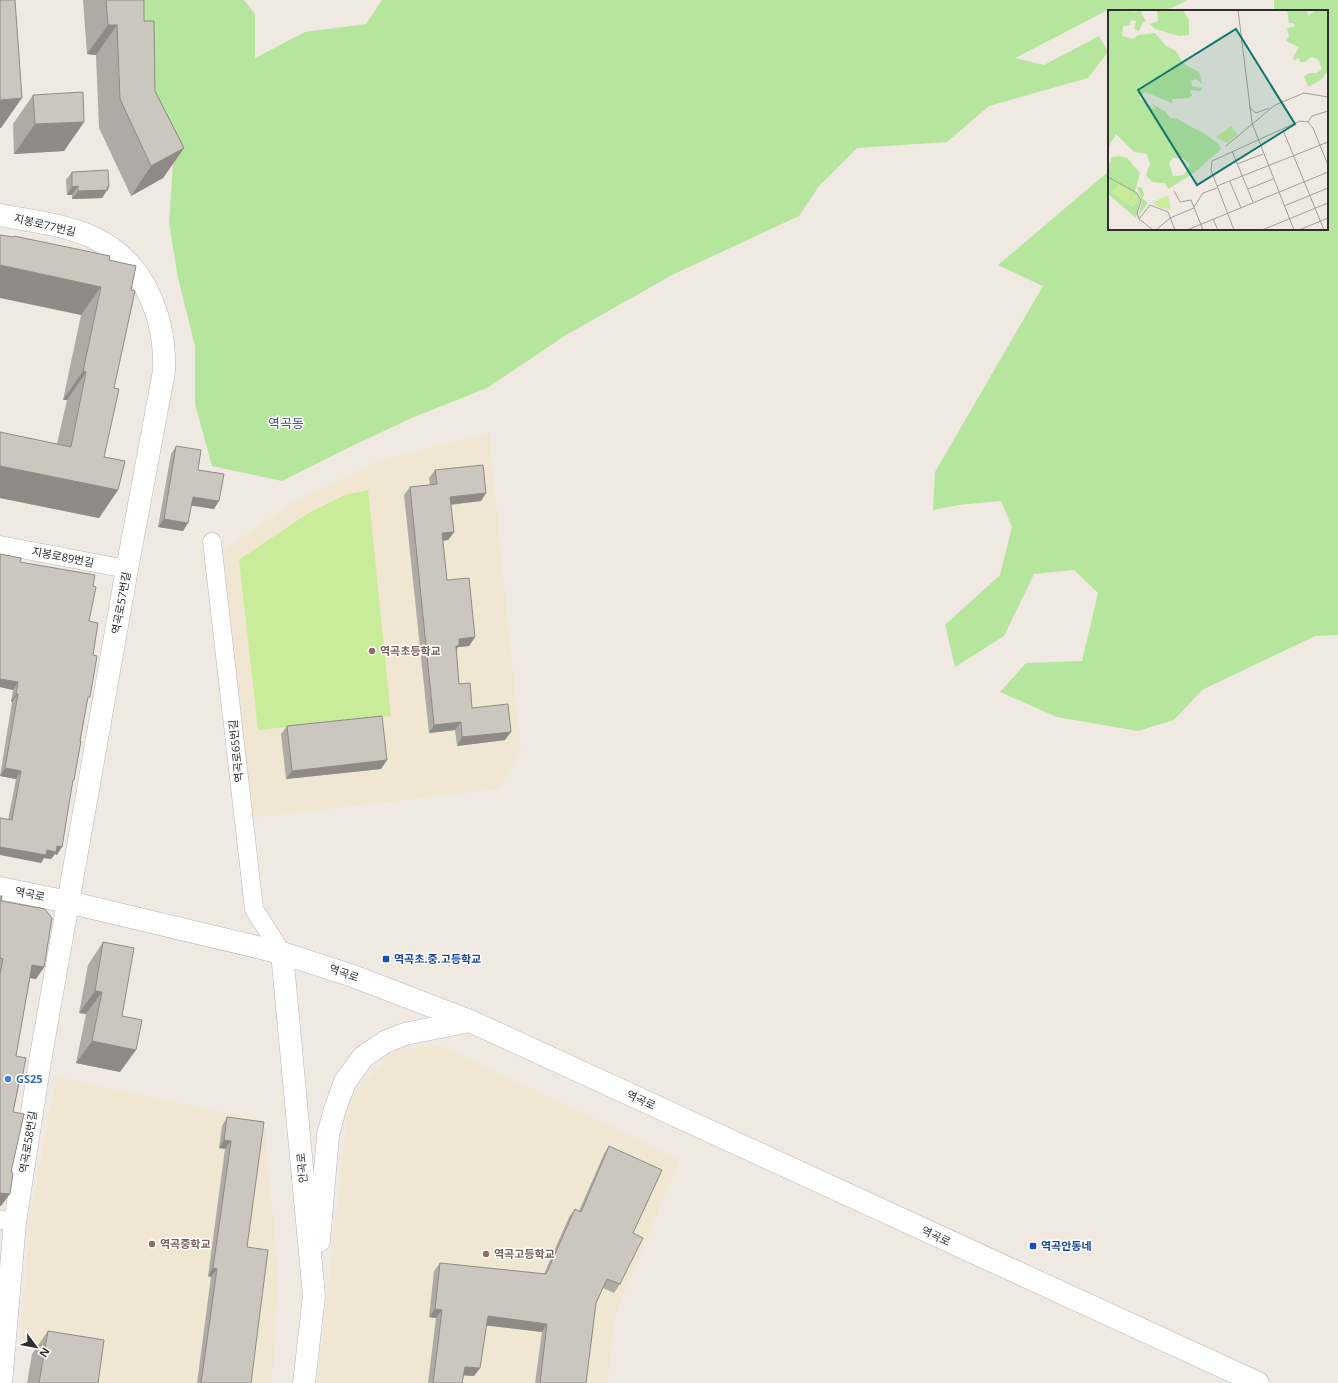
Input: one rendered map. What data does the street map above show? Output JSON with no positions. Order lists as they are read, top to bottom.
{
  "streets": {
    "street": [
      "지봉로77번길",
      "지봉로89번길",
      "역곡로57번길",
      "역곡로65번길",
      "역곡로",
      "역곡로58번길",
      "안곡로"
    ]
  },
  "crossings": [
    ["지봉로77번길", "역곡로57번길"],
    ["지봉로89번길", "역곡로57번길"],
    ["역곡로57번길", "역곡로"],
    ["역곡로57번길", "역곡로58번길"],
    ["역곡로65번길", "역곡로"],
    ["역곡로65번길", "안곡로"],
    ["역곡로", "역곡로58번길"],
    ["역곡로", "안곡로"]
  ],
  "districts": ["역곡동"],
  "places": {
    "other": [
      "역곡초등학교",
      "GS25",
      "역곡중학교",
      "역곡고등학교"
    ],
    "transit": ["역곡초.중.고등학교", "역곡안동네"]
  },
  "north": "bottom right"
}
